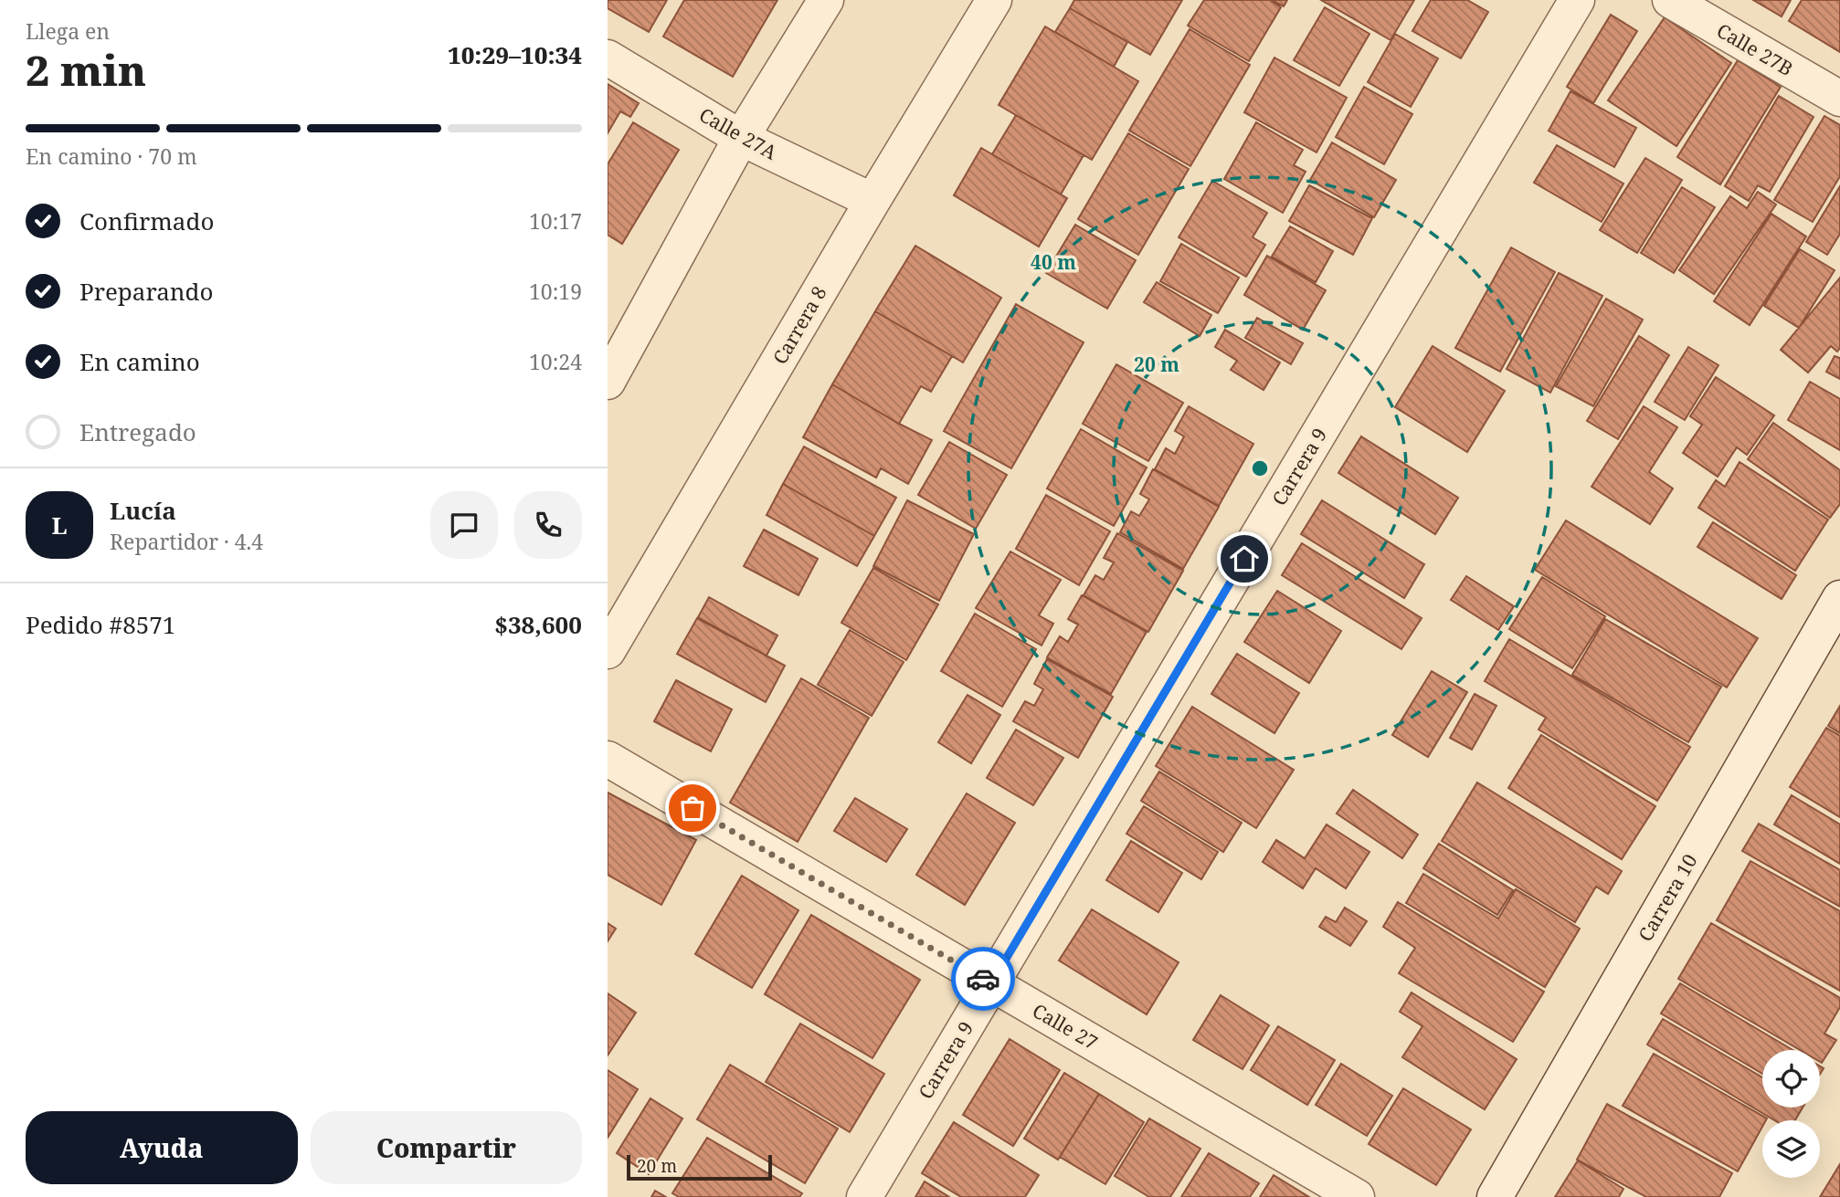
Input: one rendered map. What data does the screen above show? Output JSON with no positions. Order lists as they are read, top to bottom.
{
  "streets": {
    "street": [
      "Calle 27B",
      "Calle 27A",
      "Carrera 8",
      "Carrera 9",
      "Carrera 10",
      "Calle 27"
    ]
  },
  "crossings": [
    ["Calle 27A", "Carrera 8"],
    ["Carrera 9", "Calle 27"]
  ],
  "scale_bar": "20 m",
  "page": {
    "heading": ["2 min", "Llega en", "10:29–10:34"],
    "panel": [
      "Lucía",
      "Repartidor · 4.4",
      "Pedido #8571",
      "$38,600"
    ],
    "bar": "En camino · 70 m",
    "list": [
      ["Confirmado", "10:17"],
      ["Preparando", "10:19"],
      ["En camino", "10:24"],
      "Entregado"
    ],
    "round": "L",
    "buttons": ["Ayuda", "Compartir"],
    "scale": "20 m"
  },
  "rings": ["40 m", "20 m"]
}
